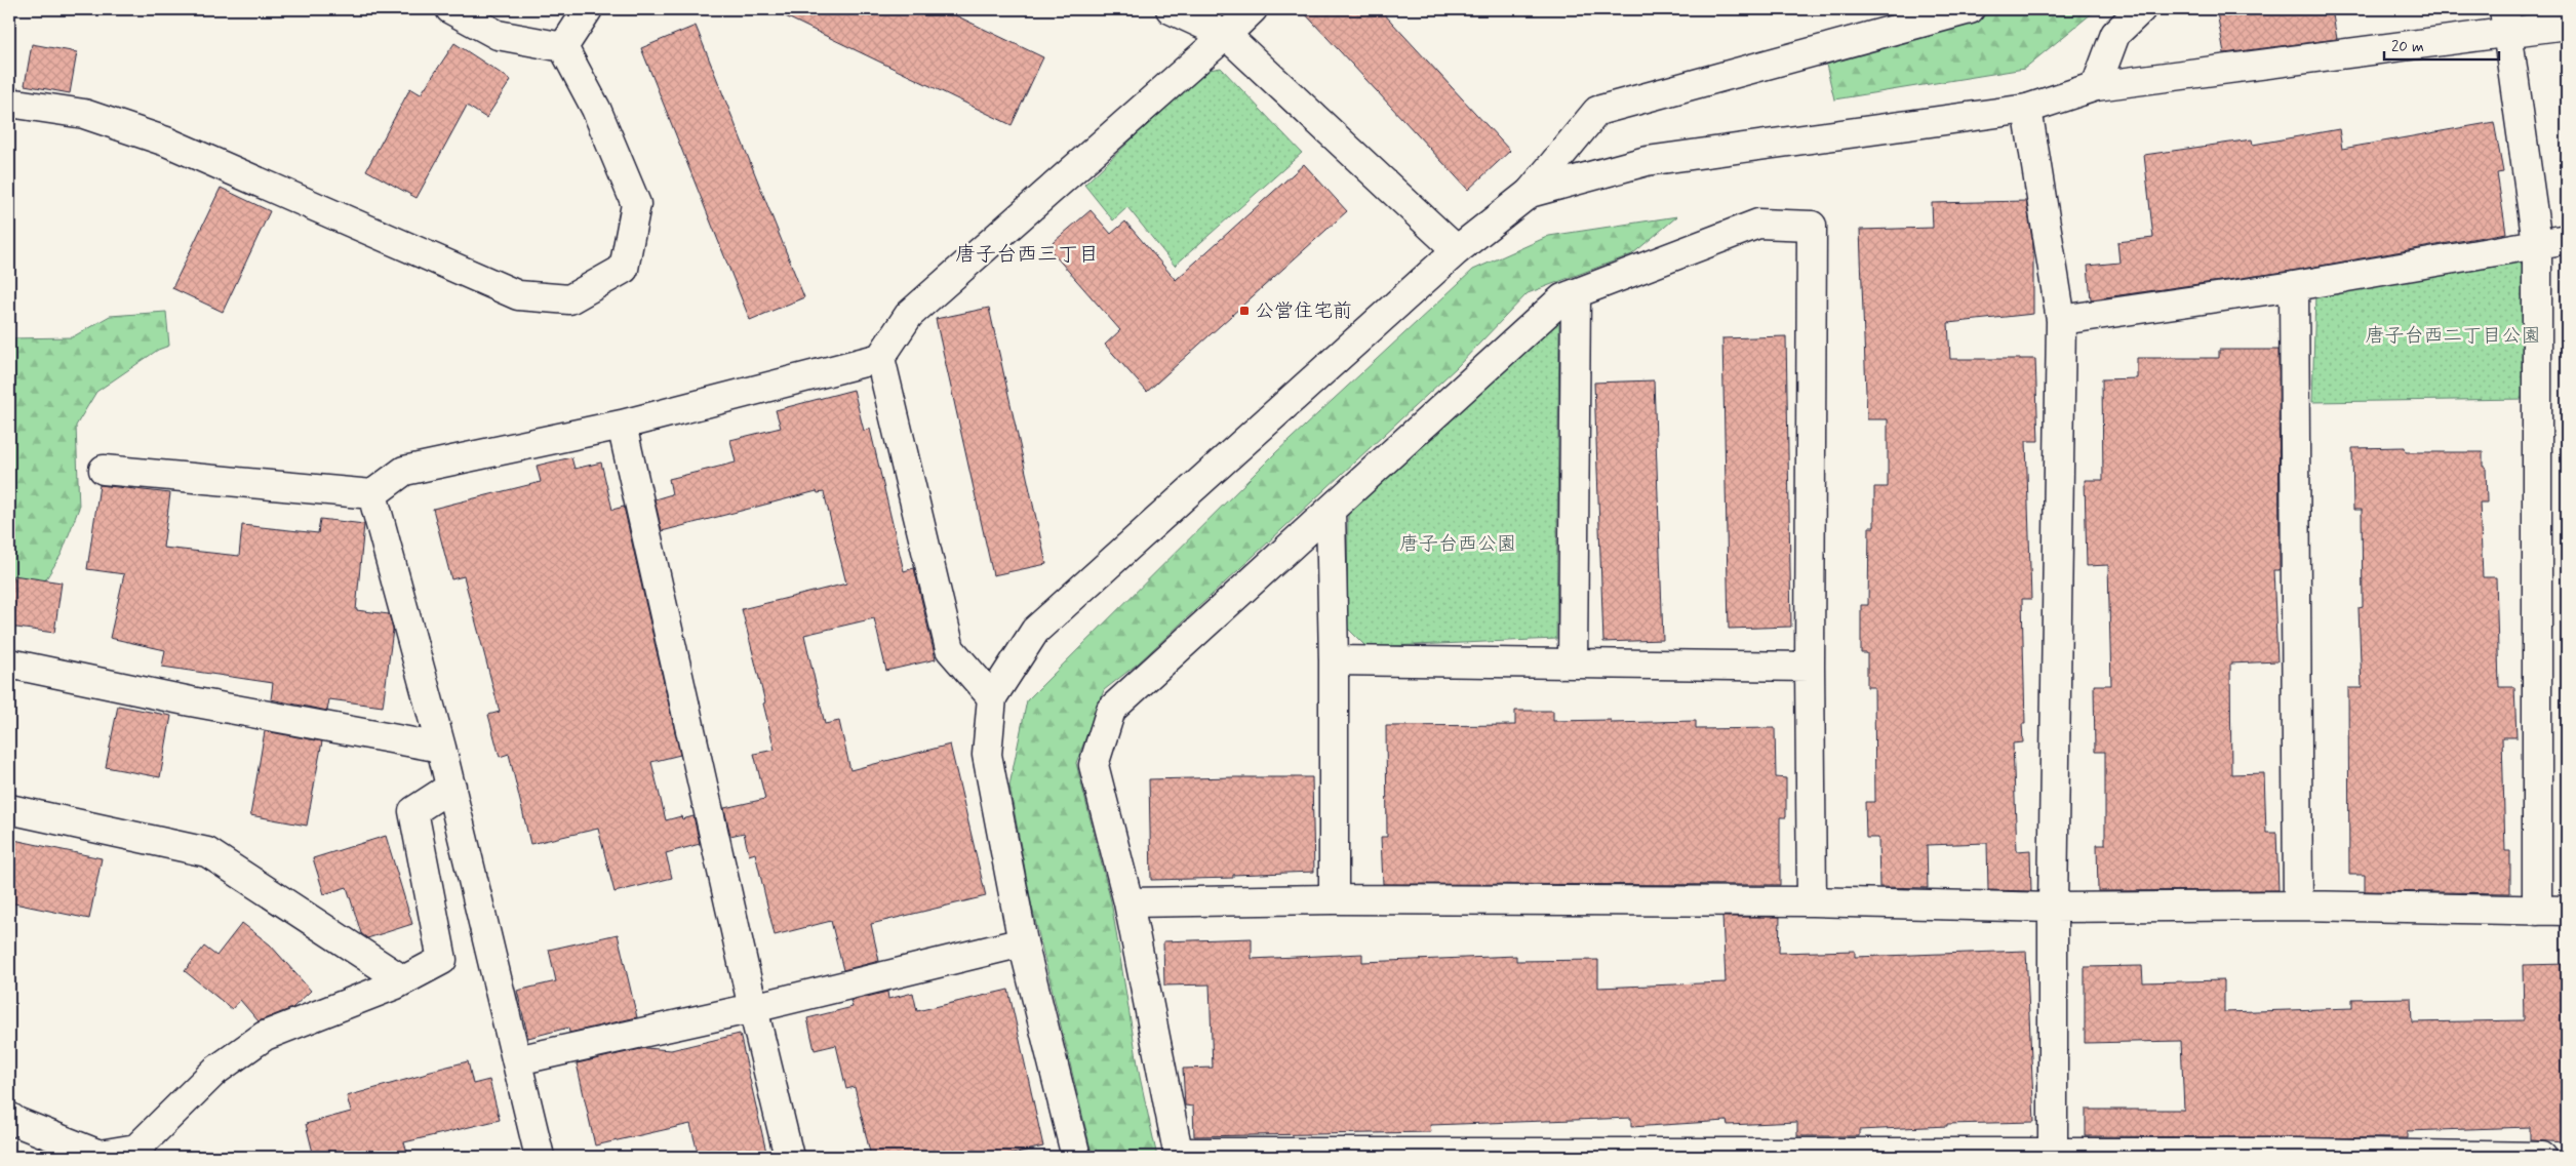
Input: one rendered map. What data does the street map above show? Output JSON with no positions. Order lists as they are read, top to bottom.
{
  "districts": ["唐子台西三丁目"],
  "parks": ["唐子台西二丁目公園", "唐子台西公園"],
  "places": {
    "transit": ["公営住宅前"]
  },
  "scale_bar": "20 m"
}
